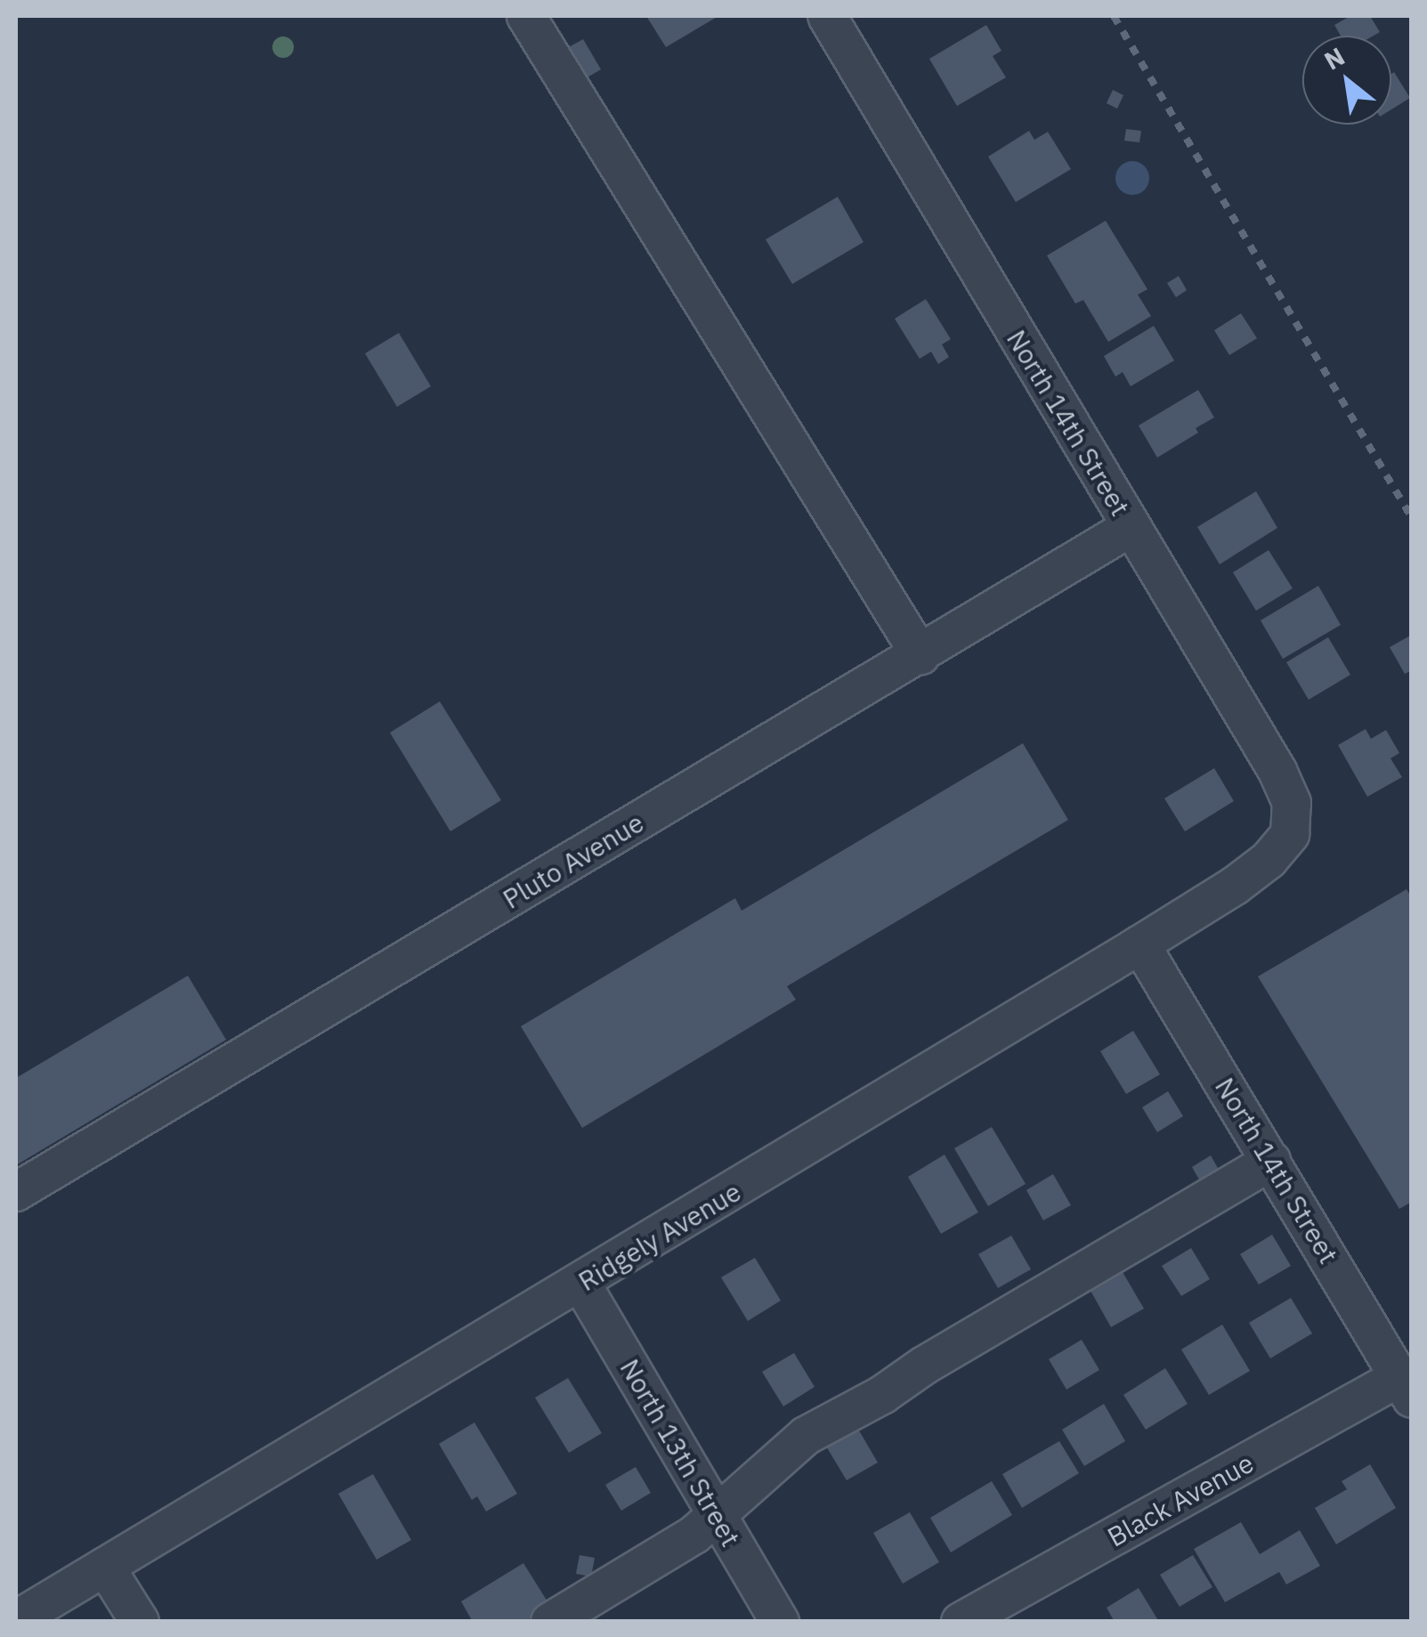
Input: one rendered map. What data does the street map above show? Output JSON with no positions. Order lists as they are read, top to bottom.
{
  "streets": {
    "street": [
      "North 14th Street",
      "Pluto Avenue",
      "Ridgely Avenue",
      "North 13th Street",
      "Black Avenue"
    ]
  },
  "crossings": [
    ["North 14th Street", "Pluto Avenue"],
    ["North 14th Street", "Ridgely Avenue"],
    ["North 14th Street", "Black Avenue"],
    ["Ridgely Avenue", "North 13th Street"]
  ],
  "north": "top left"
}
